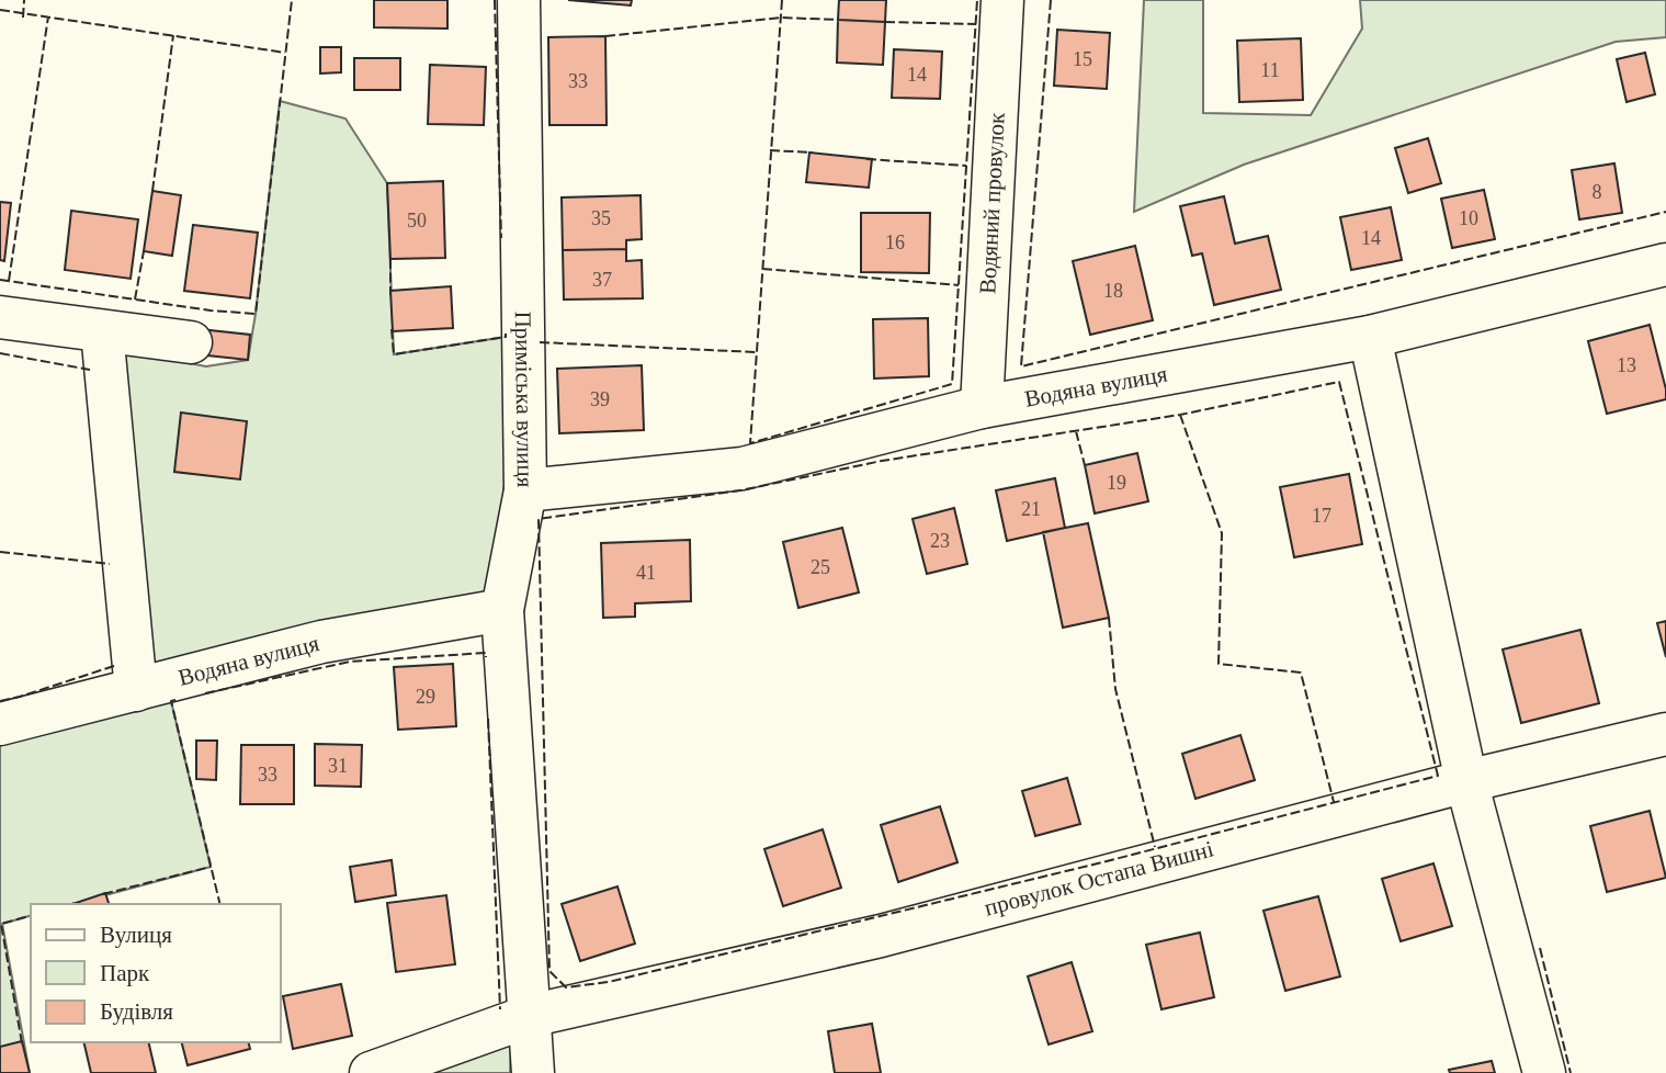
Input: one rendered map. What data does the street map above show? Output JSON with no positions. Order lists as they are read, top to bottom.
{
  "streets": {
    "street": [
      "Водяний провулок",
      "Водяна вулиця",
      "Приміська вулиця",
      "провулок Остапа Вишні"
    ]
  },
  "crossings": [
    ["Водяний провулок", "Водяна вулиця"],
    ["Водяна вулиця", "Приміська вулиця"],
    ["Приміська вулиця", "провулок Остапа Вишні"]
  ],
  "house_numbers": [
    "15",
    "11",
    "14",
    "33",
    "8",
    "35",
    "10",
    "50",
    "14",
    "16",
    "37",
    "18",
    "13",
    "39",
    "19",
    "21",
    "17",
    "23",
    "25",
    "41",
    "29",
    "31",
    "33"
  ],
  "legend": ["Вулиця", "Парк", "Будівля"]
}
